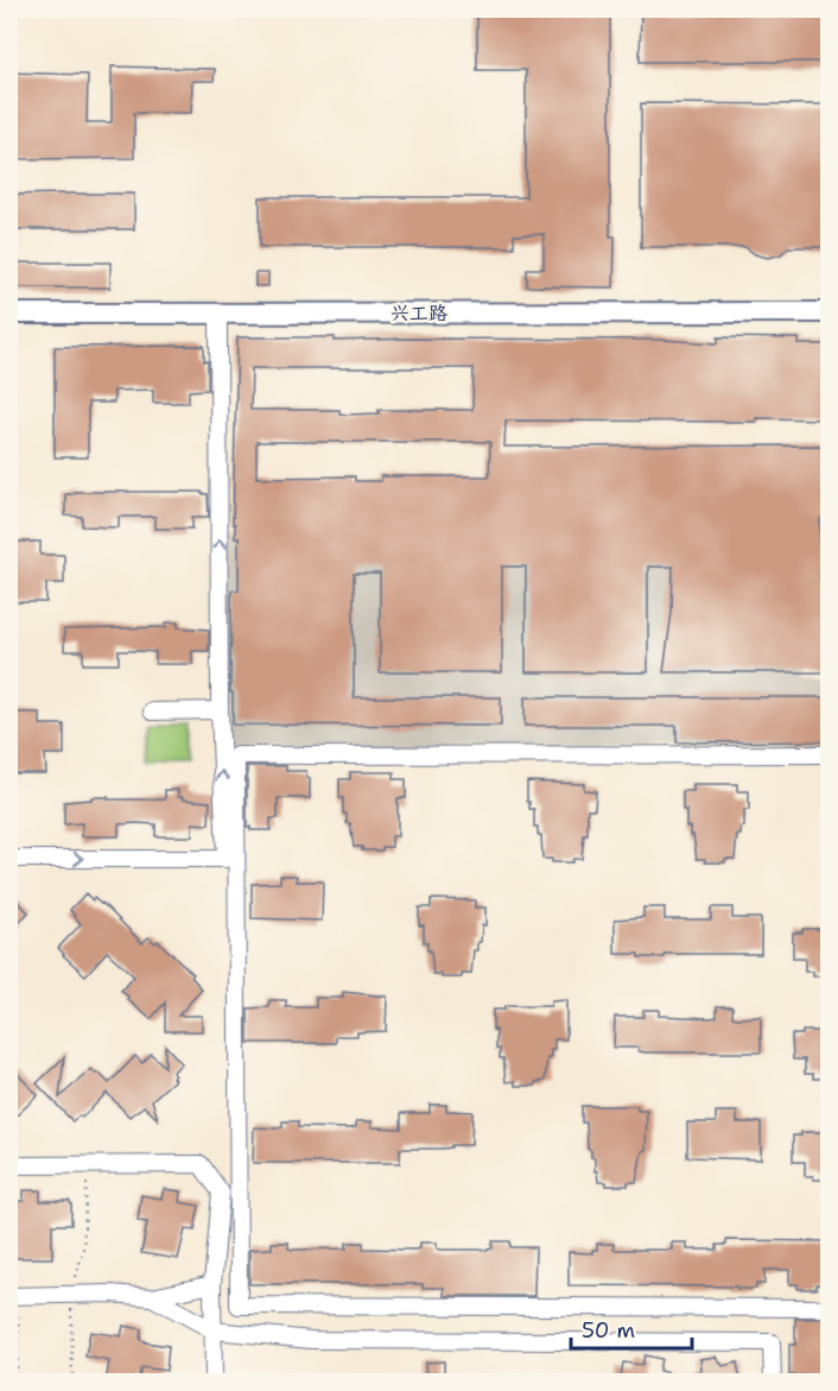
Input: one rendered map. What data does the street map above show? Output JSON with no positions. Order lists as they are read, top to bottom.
{
  "streets": {
    "street": ["兴工路"]
  },
  "scale_bar": "50 m"
}
